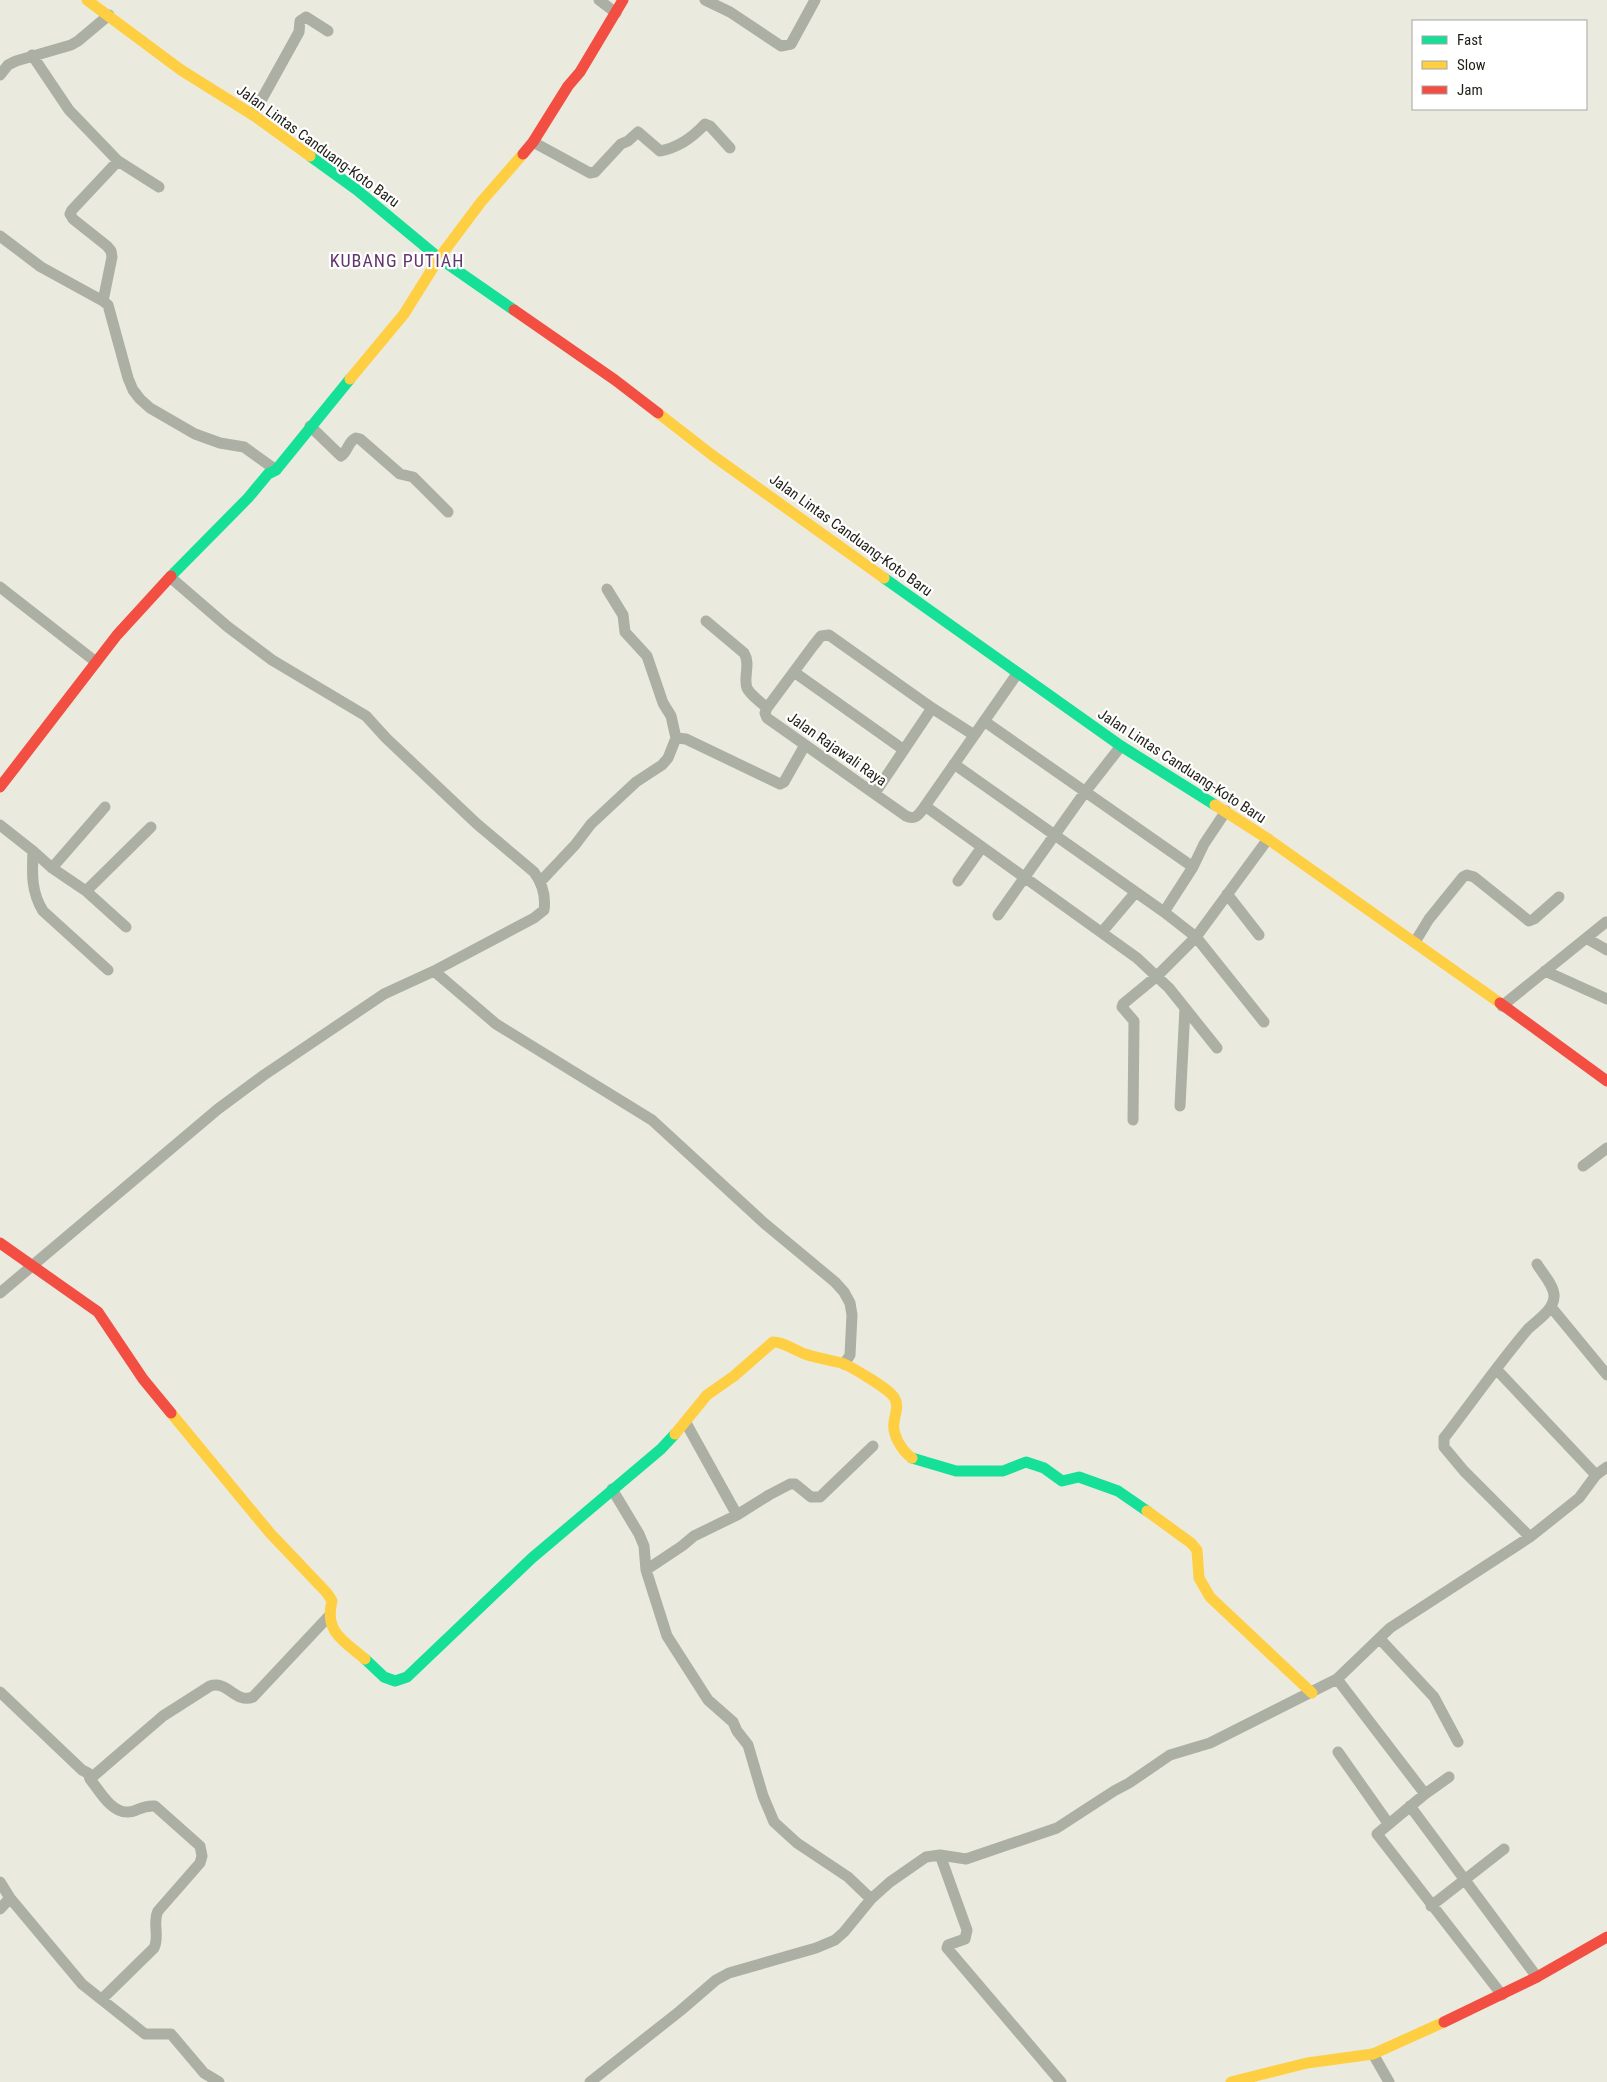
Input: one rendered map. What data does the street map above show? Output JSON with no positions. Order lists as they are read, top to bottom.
{
  "streets": {
    "street": ["Jalan Lintas Canduang-Koto Baru", "Jalan Rajawali Raya"]
  },
  "districts": ["KUBANG PUTIAH"],
  "legend": ["Fast", "Slow", "Jam"]
}
